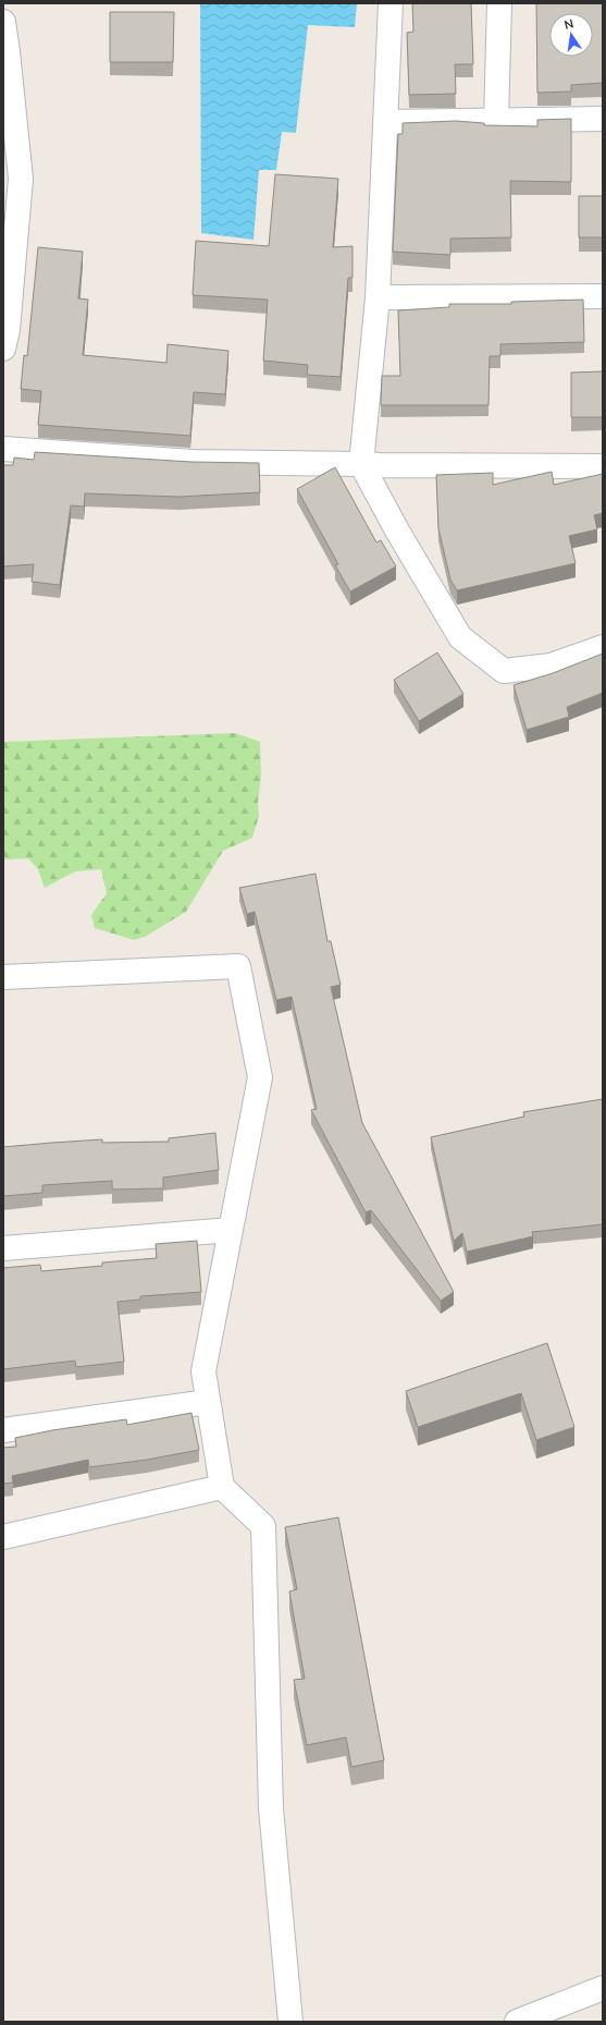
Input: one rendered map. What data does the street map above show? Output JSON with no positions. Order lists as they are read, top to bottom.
{
  "north": "top"
}
